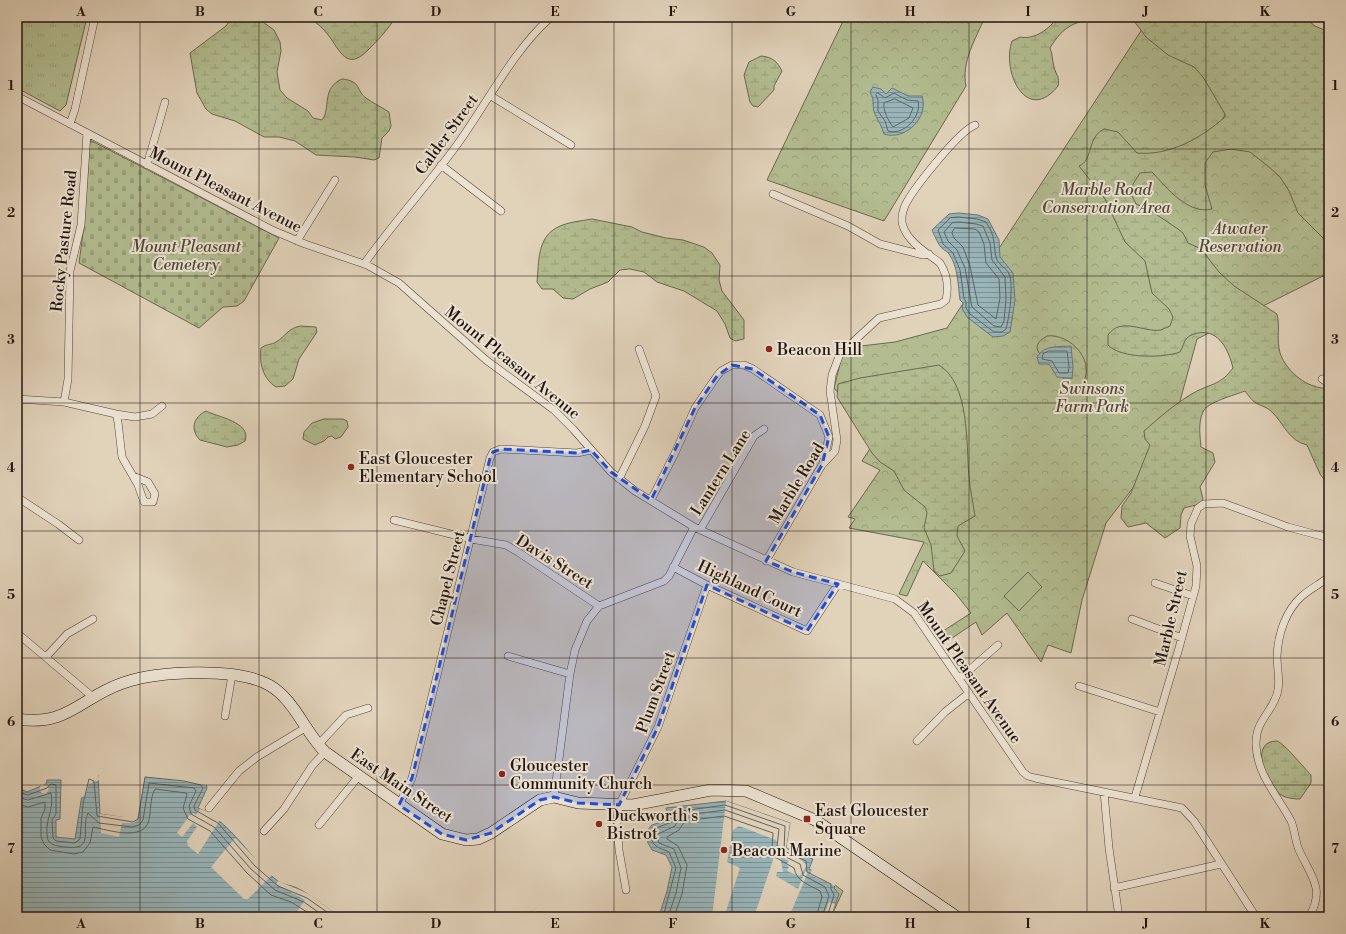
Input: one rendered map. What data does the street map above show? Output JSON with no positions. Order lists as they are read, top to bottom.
{
  "streets": {
    "main road": ["East Main Street"],
    "street": [
      "Calder Street",
      "Mount Pleasant Avenue",
      "Rocky Pasture Road",
      "Lantern Lane",
      "Marble Road",
      "Davis Street",
      "Chapel Street",
      "Highland Court",
      "Marble Street",
      "Plum Street"
    ]
  },
  "crossings": [
    ["Calder Street", "Mount Pleasant Avenue"],
    ["Mount Pleasant Avenue", "Rocky Pasture Road"],
    ["Mount Pleasant Avenue", "Lantern Lane"],
    ["Mount Pleasant Avenue", "Marble Road"],
    ["Mount Pleasant Avenue", "Chapel Street"],
    ["Mount Pleasant Avenue", "Highland Court"],
    ["Mount Pleasant Avenue", "Marble Street"],
    ["Lantern Lane", "Davis Street"],
    ["Lantern Lane", "Highland Court"],
    ["Davis Street", "Chapel Street"],
    ["Chapel Street", "East Main Street"],
    ["Highland Court", "Plum Street"]
  ],
  "parks": [
    "Marble Road Conservation Area",
    "Atwater Reservation",
    "Mount Pleasant Cemetery",
    "Swinsons Farm Park"
  ],
  "places": {
    "other": [
      "Beacon Hill",
      "East Gloucester Elementary School",
      "Gloucester Community Church",
      "Duckworth's Bistrot",
      "Beacon Marine"
    ],
    "transit": ["East Gloucester Square"]
  },
  "grid": {
    "columns": [
      "A",
      "B",
      "C",
      "D",
      "E",
      "F",
      "G",
      "H",
      "I",
      "J",
      "K"
    ],
    "rows": [
      "1",
      "2",
      "3",
      "4",
      "5",
      "6",
      "7"
    ]
  }
}
